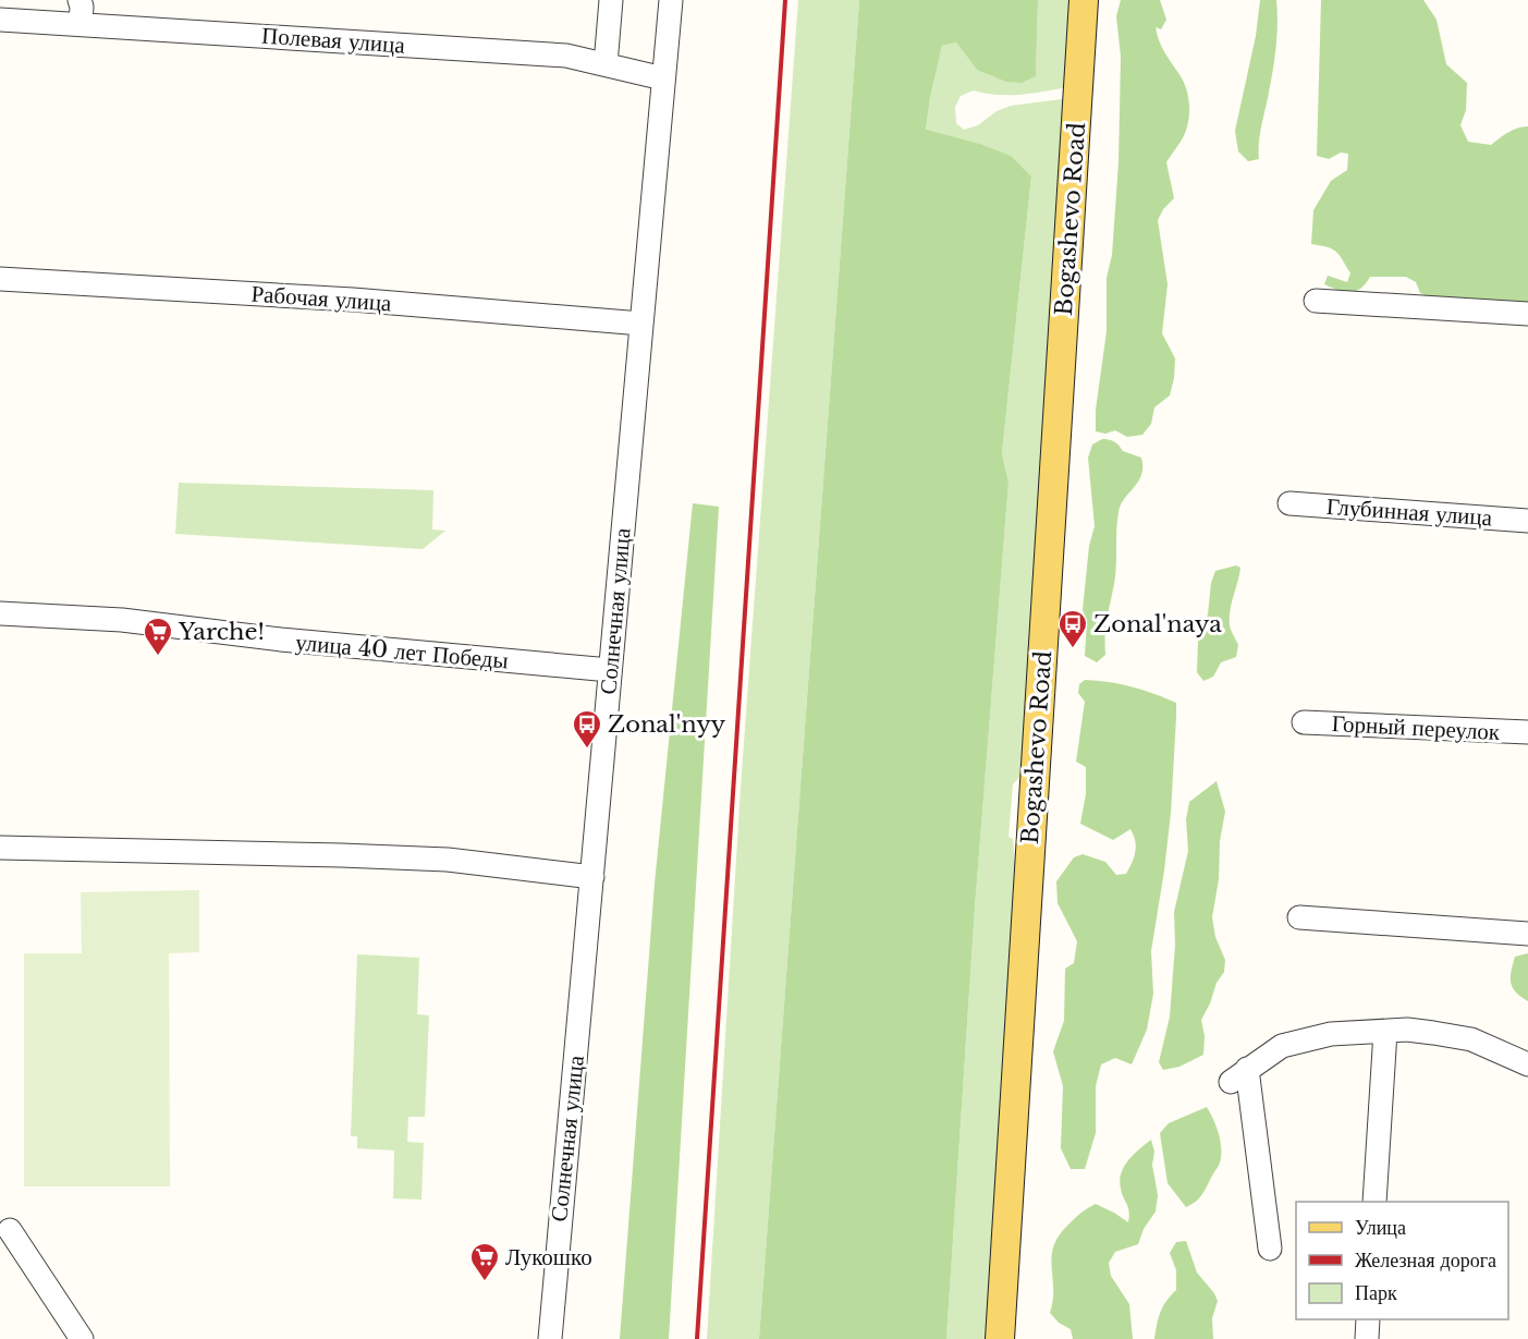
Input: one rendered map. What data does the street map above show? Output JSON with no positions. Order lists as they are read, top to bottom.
{
  "streets": {
    "main road": ["Bogashevo Road"],
    "street": [
      "Полевая улица",
      "Рабочая улица",
      "Глубинная улица",
      "Солнечная улица",
      "улица 40 лет Победы",
      "Горный переулок"
    ]
  },
  "crossings": [
    ["Полевая улица", "Солнечная улица"],
    ["Рабочая улица", "Солнечная улица"],
    ["Солнечная улица", "улица 40 лет Победы"]
  ],
  "places": {
    "bus stop": ["Zonal'naya", "Zonal'nyy"],
    "supermarket": ["Yarche!", "Лукошко"]
  },
  "legend": ["Улица", "Железная дорога", "Парк"]
}
